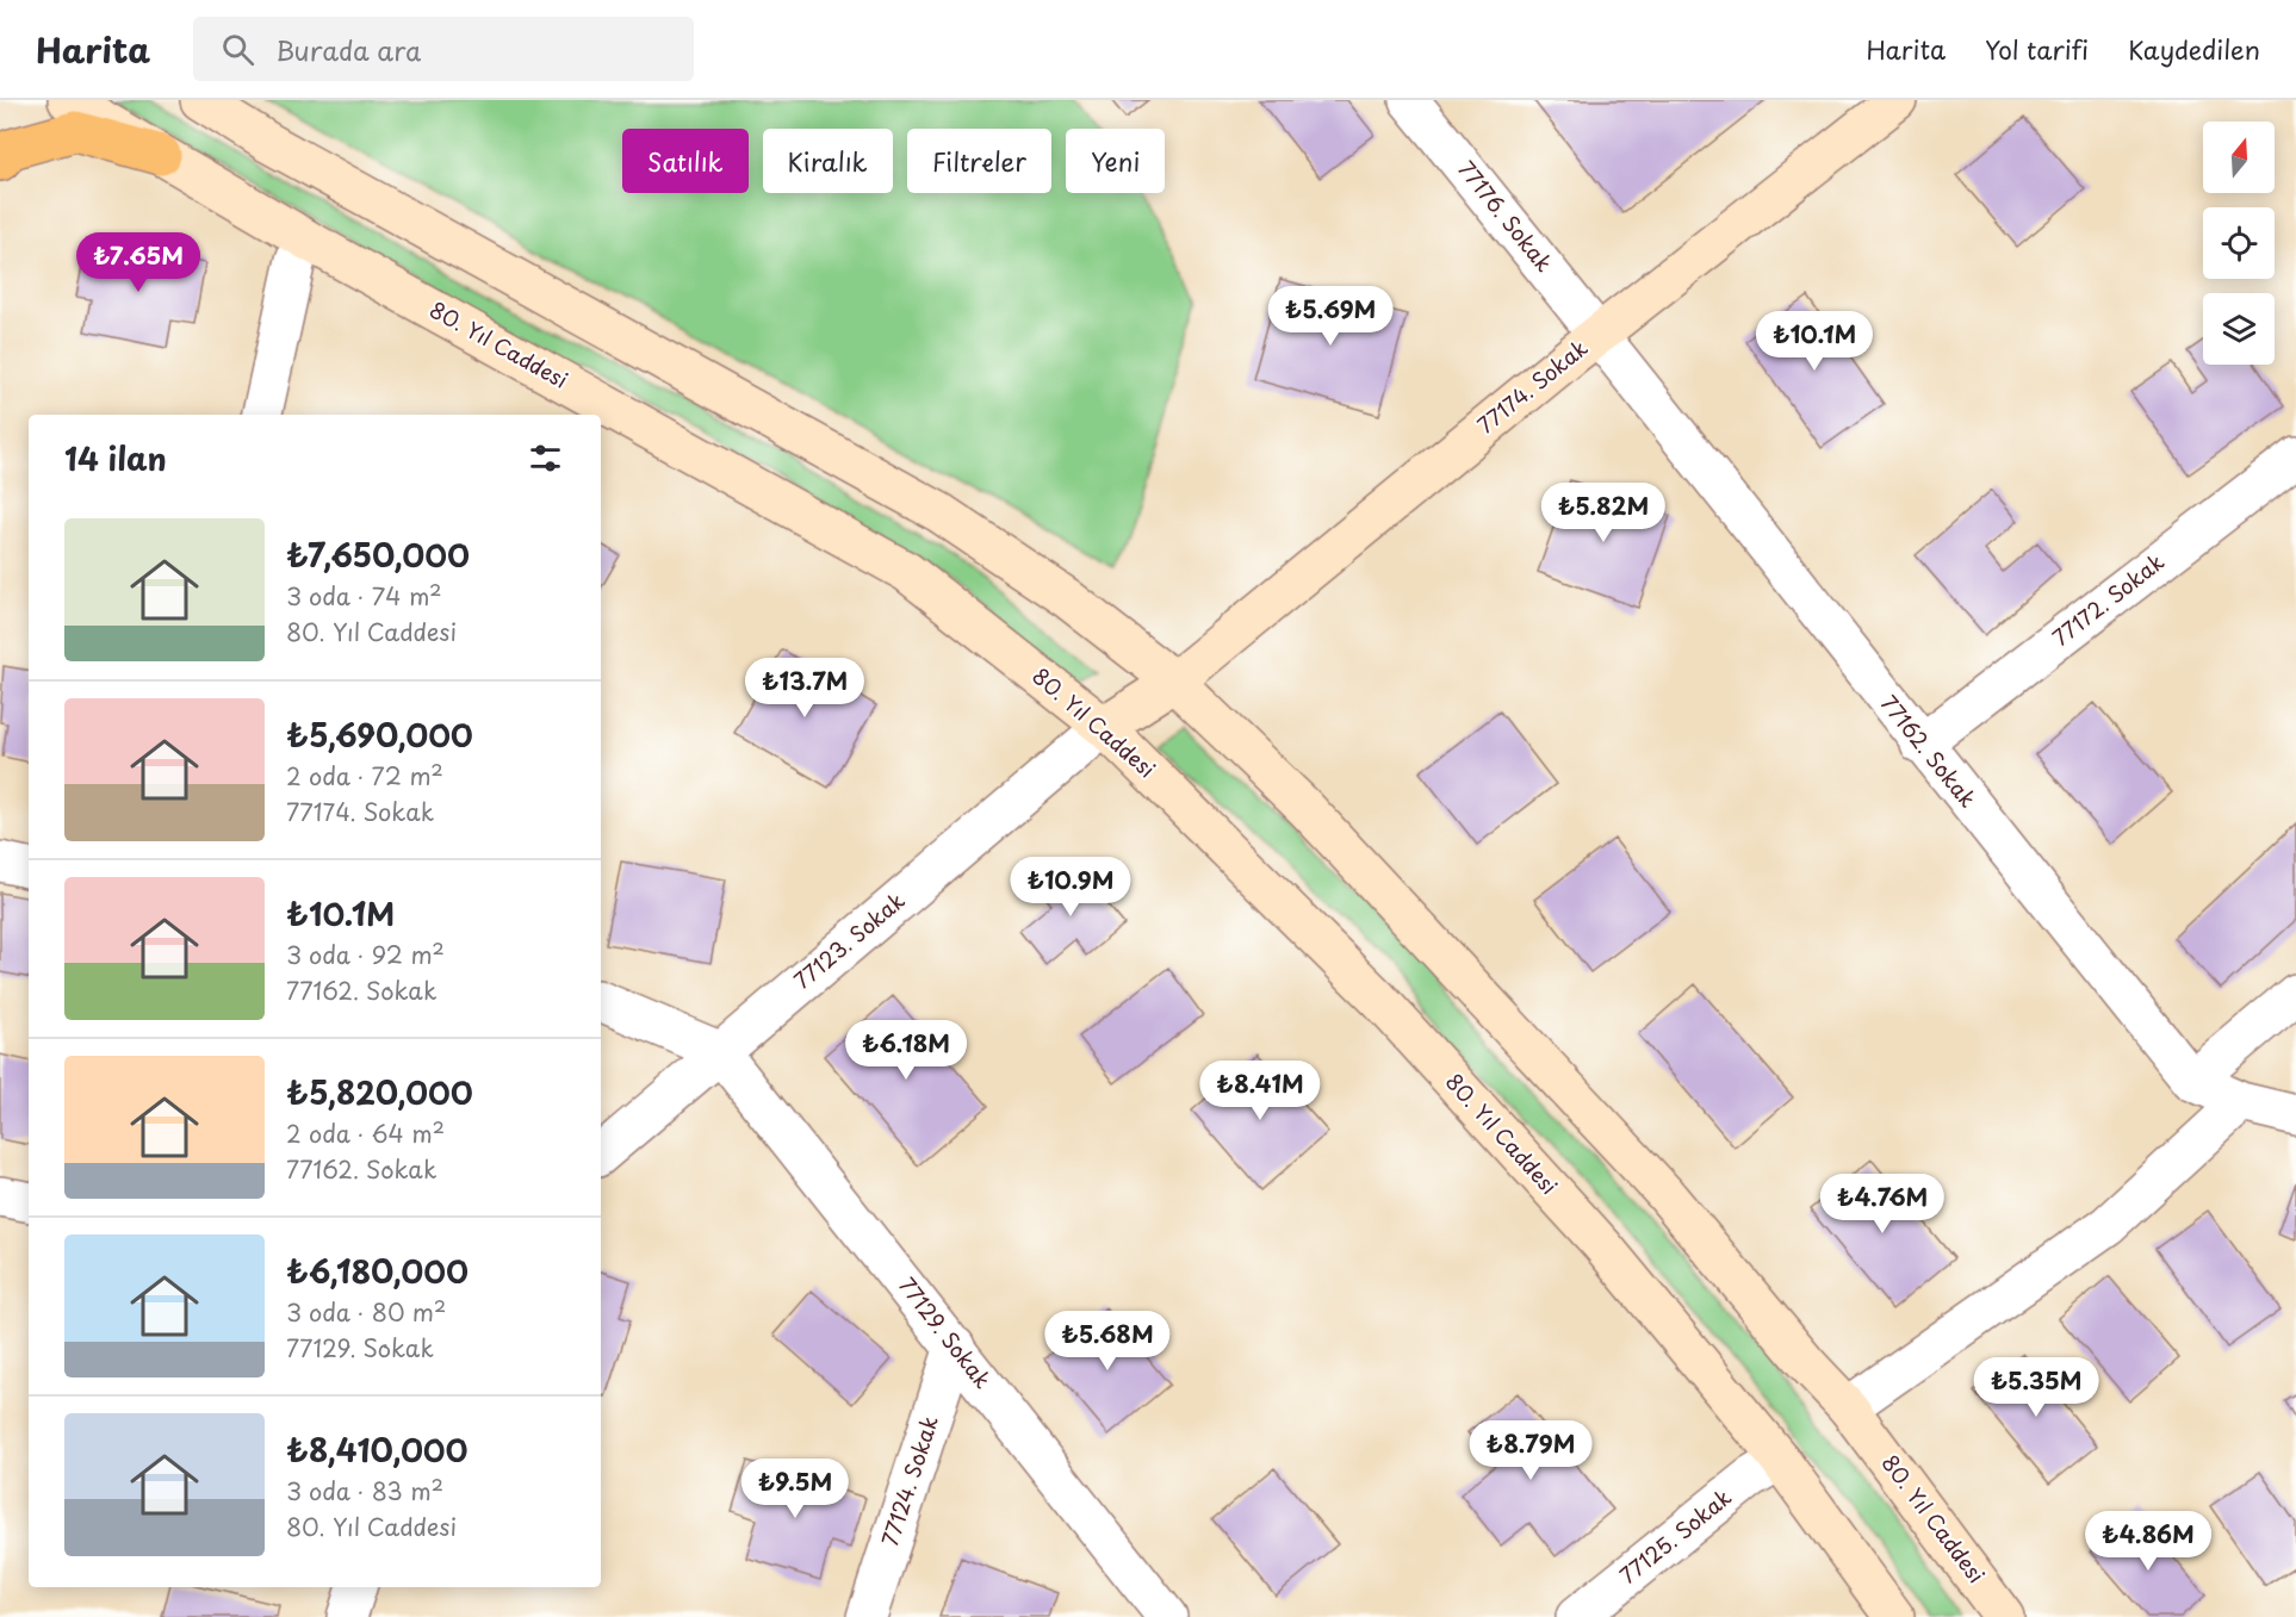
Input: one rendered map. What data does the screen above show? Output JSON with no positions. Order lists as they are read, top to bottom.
{
  "streets": {
    "main road": ["80. Yıl Caddesi", "77174. Sokak"],
    "street": [
      "77176. Sokak",
      "77172. Sokak",
      "77162. Sokak",
      "77123. Sokak",
      "77129. Sokak",
      "77124. Sokak",
      "77125. Sokak"
    ]
  },
  "crossings": [
    ["77176. Sokak", "77174. Sokak"],
    ["77176. Sokak", "77162. Sokak"],
    ["80. Yıl Caddesi", "77174. Sokak"],
    ["80. Yıl Caddesi", "77123. Sokak"],
    ["80. Yıl Caddesi", "77125. Sokak"],
    ["77174. Sokak", "77162. Sokak"],
    ["77174. Sokak", "77123. Sokak"],
    ["77172. Sokak", "77162. Sokak"],
    ["77123. Sokak", "77129. Sokak"],
    ["77129. Sokak", "77124. Sokak"]
  ],
  "north": "top",
  "page": {
    "header": "Harita",
    "search": "Burada ara",
    "nav": ["Harita", "Yol tarifi", "Kaydedilen"],
    "chip": [
      "Satılık",
      "Kiralık",
      "Filtreler",
      "Yeni"
    ],
    "price": [
      "₺7.65M",
      "₺5.69M",
      "₺10.1M",
      "₺5.82M",
      "₺13.7M",
      "₺10.9M",
      "₺6.18M",
      "₺8.41M",
      "₺4.76M",
      "₺5.68M",
      "₺5.35M",
      "₺8.79M",
      "₺9.5M",
      "₺4.86M"
    ],
    "heading": "14 ilan",
    "list": [
      {
        "name": "₺7,650,000",
        "note": "3 oda · 74 m² · 80. Yıl Caddesi"
      },
      {
        "name": "₺5,690,000",
        "note": "2 oda · 72 m² · 77174. Sokak"
      },
      {
        "name": "₺10.1M",
        "note": "3 oda · 92 m² · 77162. Sokak"
      },
      {
        "name": "₺5,820,000",
        "note": "2 oda · 64 m² · 77162. Sokak"
      },
      {
        "name": "₺6,180,000",
        "note": "3 oda · 80 m² · 77129. Sokak"
      },
      {
        "name": "₺8,410,000",
        "note": "3 oda · 83 m² · 80. Yıl Caddesi"
      }
    ]
  }
}
